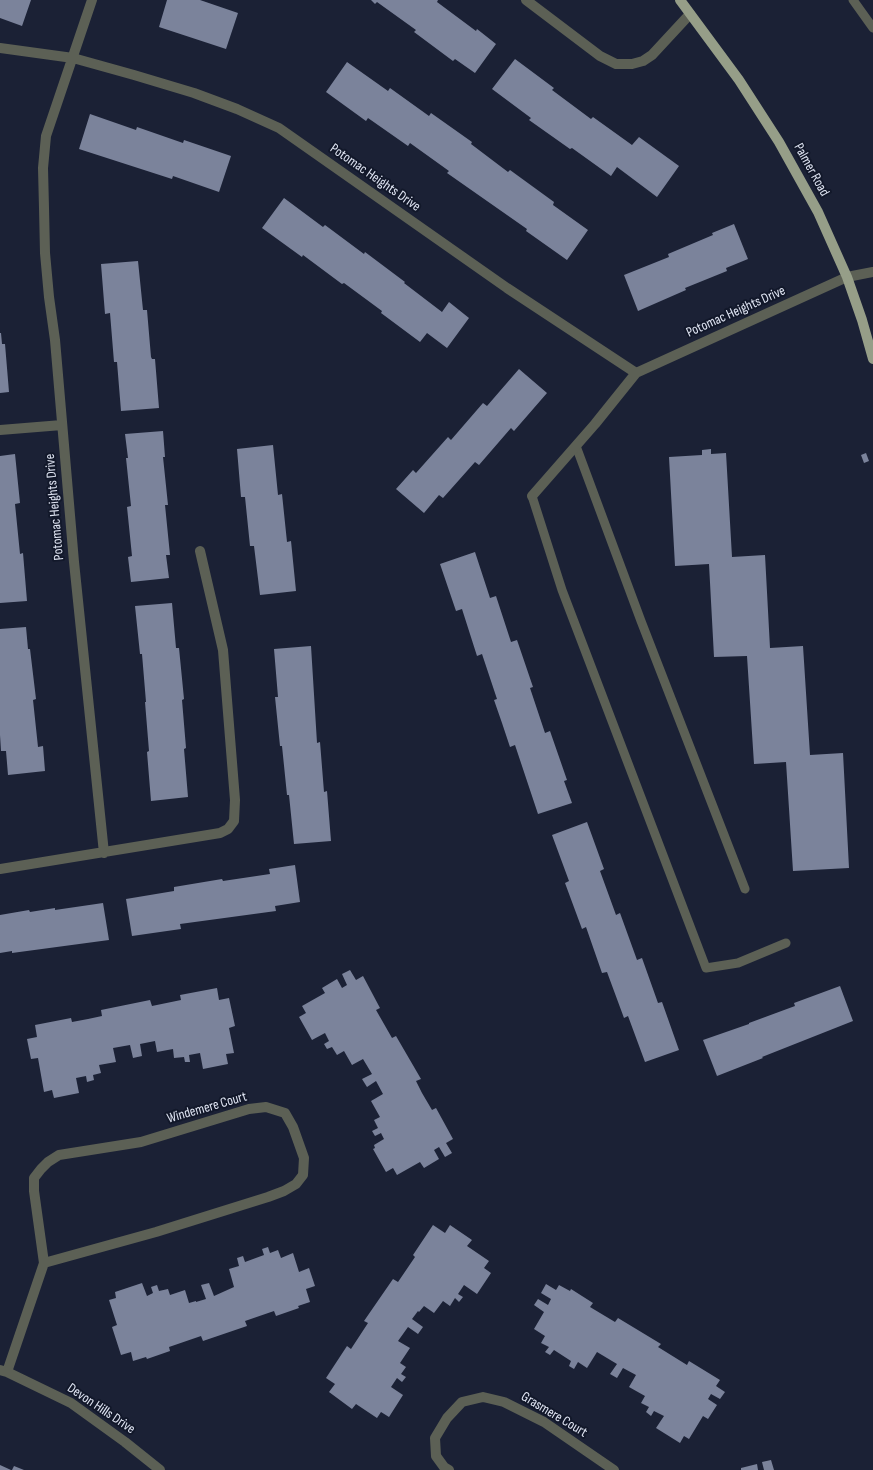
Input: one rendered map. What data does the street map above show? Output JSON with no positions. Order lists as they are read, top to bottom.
{
  "streets": {
    "main road": ["Palmer Road"],
    "street": [
      "Potomac Heights Drive",
      "Windemere Court",
      "Devon Hills Drive",
      "Grasmere Court"
    ]
  },
  "crossings": [
    ["Palmer Road", "Potomac Heights Drive"],
    ["Windemere Court", "Devon Hills Drive"]
  ]
}
